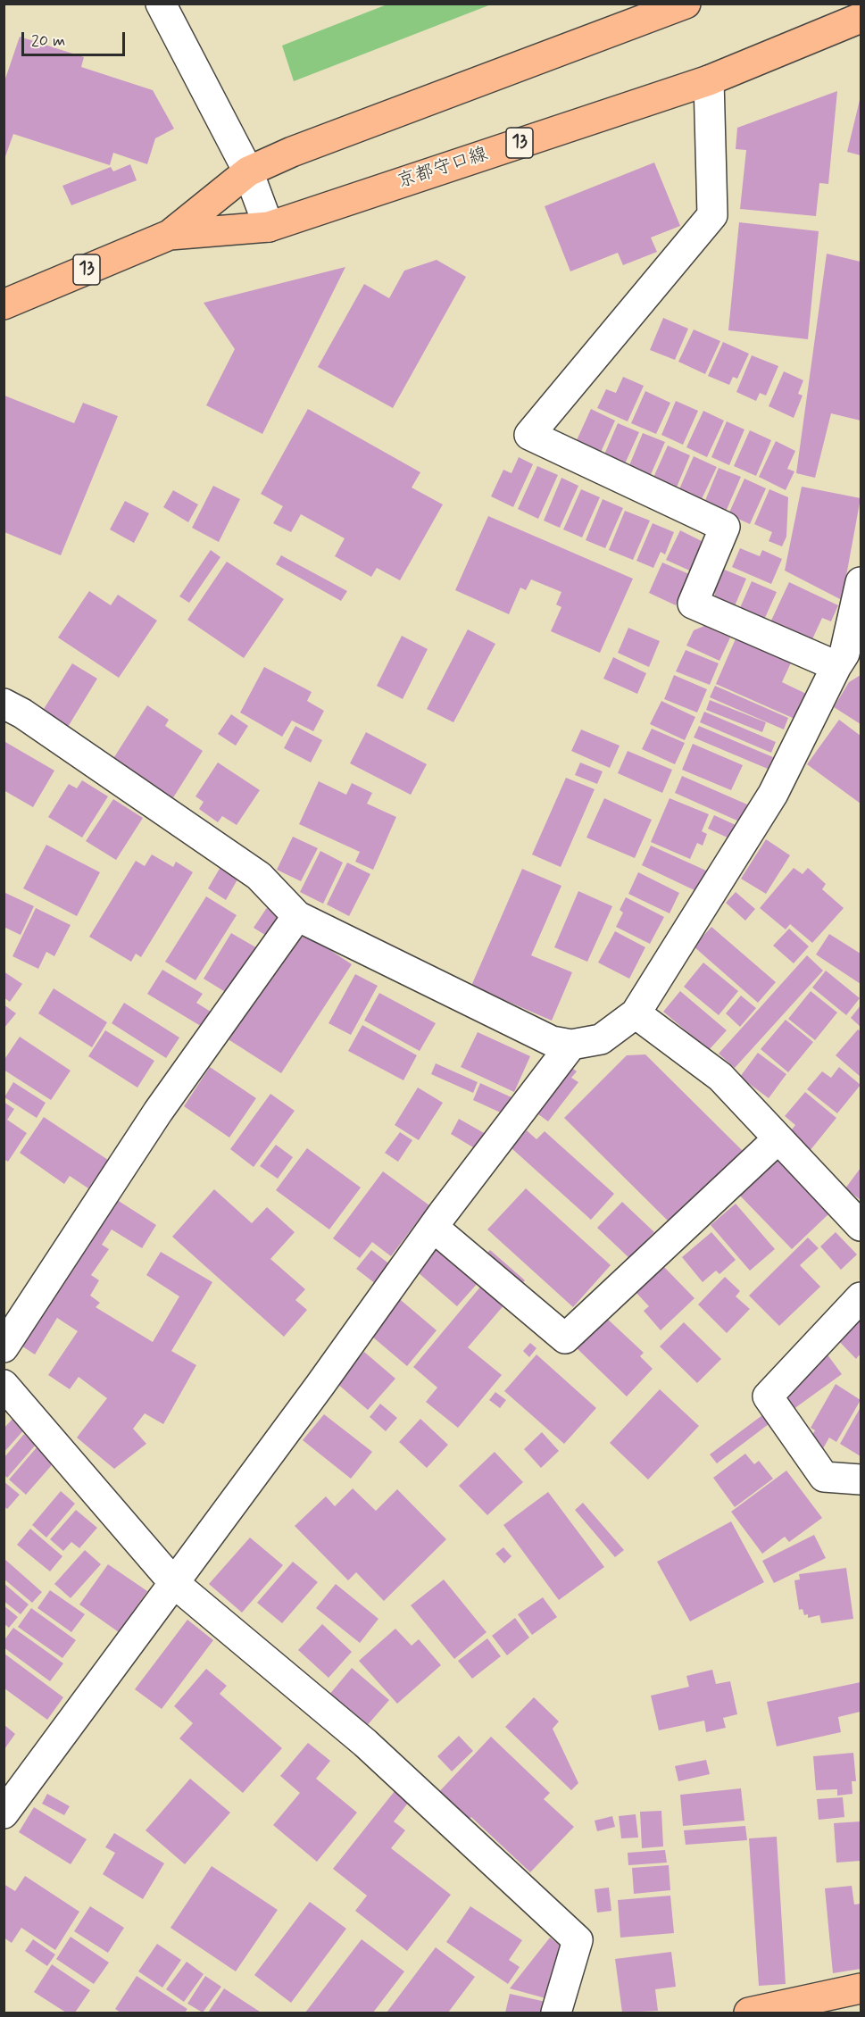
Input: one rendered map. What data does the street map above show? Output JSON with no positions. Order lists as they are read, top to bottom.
{
  "streets": {
    "main road": ["13", "京都守口線"]
  },
  "scale_bar": "20 m"
}
